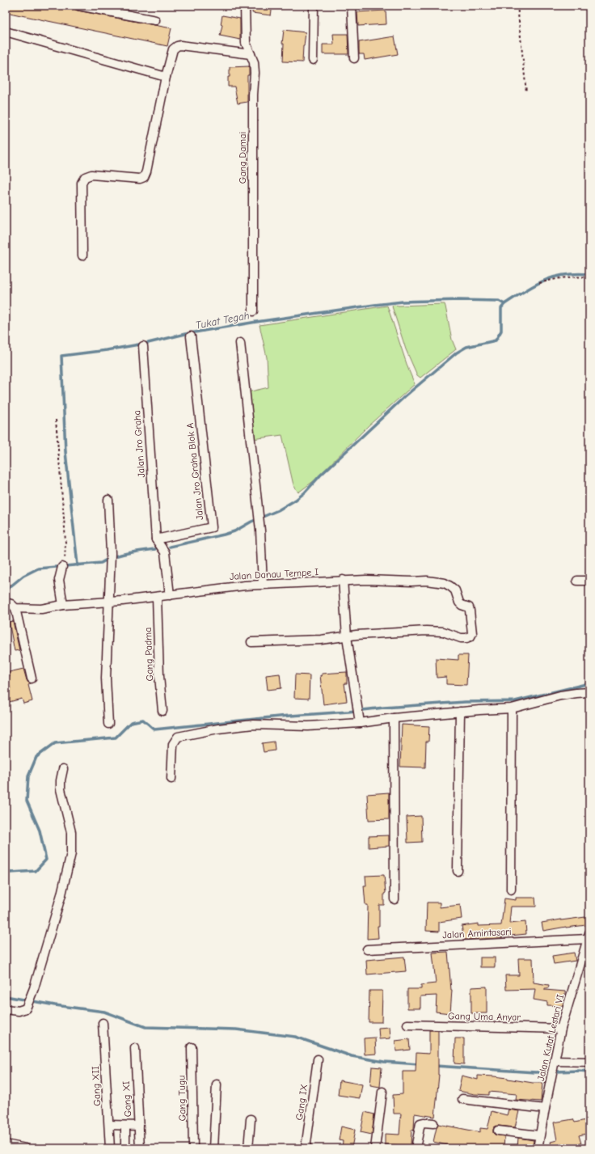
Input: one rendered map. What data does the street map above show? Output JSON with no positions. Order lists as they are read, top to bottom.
{
  "streets": {
    "street": [
      "Gang Damai",
      "Jalan Jro Graha",
      "Jalan Jro Graha Blok A",
      "Jalan Danau Tempe I",
      "Gang Padma",
      "Jalan Amintasari",
      "Gang Uma Anyar",
      "Jalan Kutat Lestari VI",
      "Gang XII",
      "Gang Tugu",
      "Gang XI",
      "Gang IX"
    ]
  },
  "crossings": [
    ["Jalan Jro Graha", "Jalan Jro Graha Blok A"],
    ["Jalan Danau Tempe I", "Gang Padma"],
    ["Jalan Amintasari", "Jalan Kutat Lestari VI"],
    ["Gang Uma Anyar", "Jalan Kutat Lestari VI"]
  ],
  "water": ["Tukat Tegah"]
}
